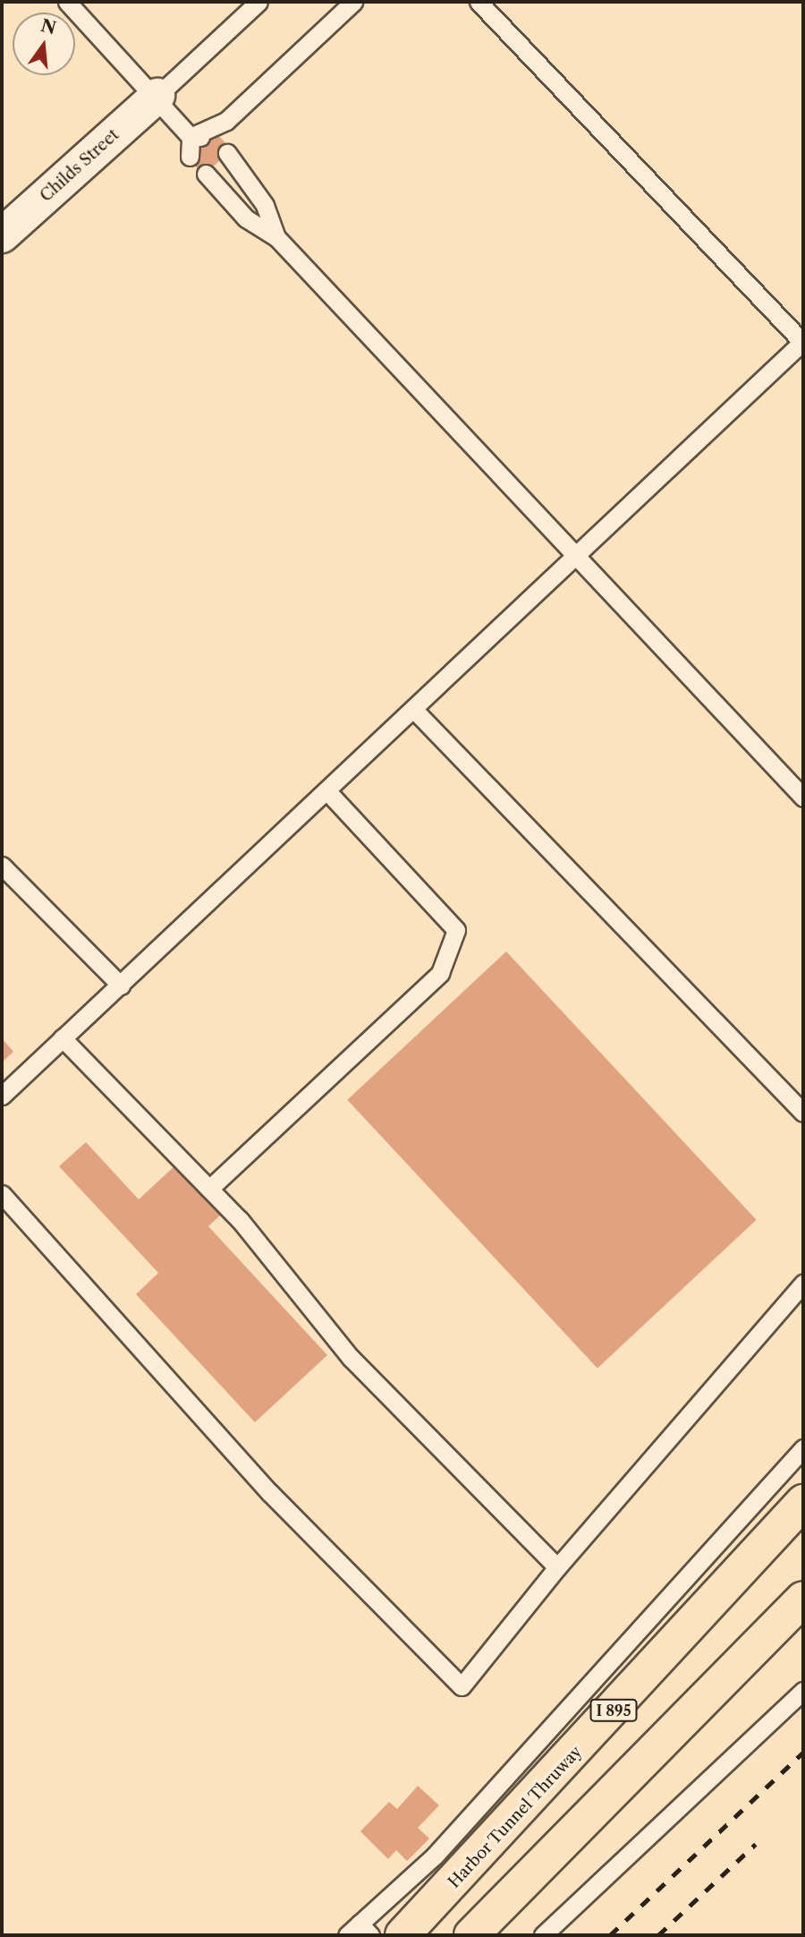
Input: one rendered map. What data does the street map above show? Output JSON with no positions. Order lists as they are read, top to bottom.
{
  "streets": {
    "highway": ["I 895", "Harbor Tunnel Thruway"],
    "street": ["Childs Street"]
  },
  "north": "top"
}
